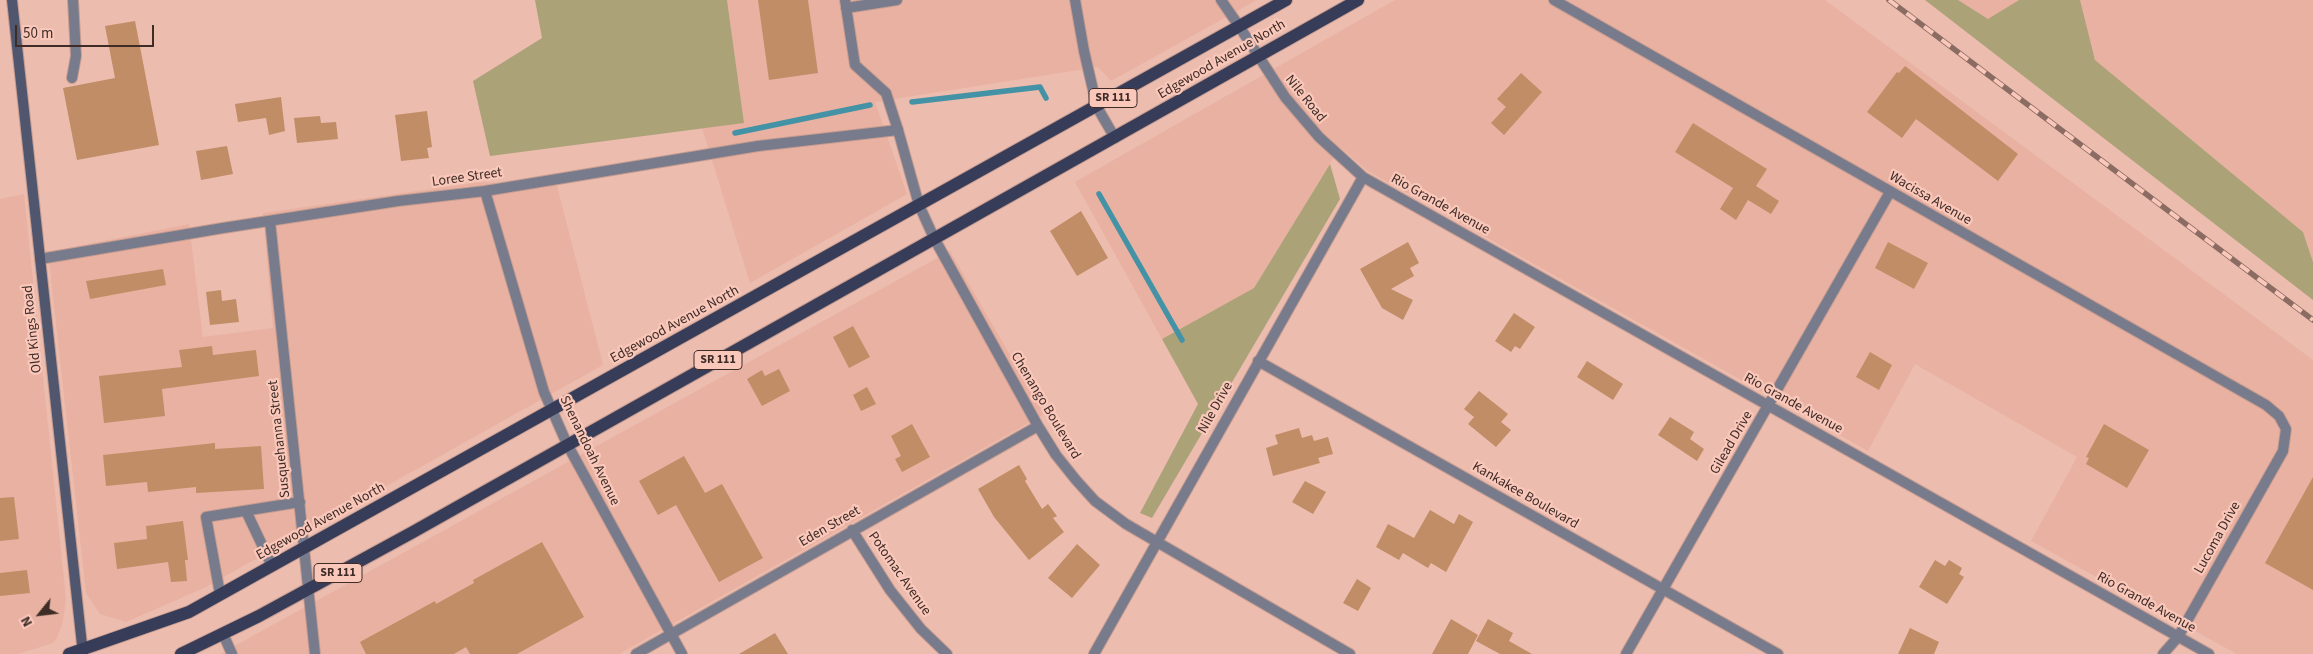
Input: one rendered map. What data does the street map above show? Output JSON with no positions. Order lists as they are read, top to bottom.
{
  "streets": {
    "main road": ["Edgewood Avenue North", "SR 111"],
    "street": [
      "Nile Road",
      "Loree Street",
      "Wacissa Avenue",
      "Rio Grande Avenue",
      "Old Kings Road",
      "Chenango Boulevard",
      "Nile Drive",
      "Susquehanna Street",
      "Gilead Drive",
      "Shenandoah Avenue",
      "Kankakee Boulevard",
      "Eden Street",
      "Lucoma Drive",
      "Potomac Avenue"
    ]
  },
  "crossings": [
    ["Edgewood Avenue North", "Nile Road"],
    ["Edgewood Avenue North", "Old Kings Road"],
    ["Edgewood Avenue North", "Chenango Boulevard"],
    ["Edgewood Avenue North", "Susquehanna Street"],
    ["Edgewood Avenue North", "Shenandoah Avenue"],
    ["Nile Road", "Rio Grande Avenue"],
    ["Nile Road", "Nile Drive"],
    ["Loree Street", "Old Kings Road"],
    ["Loree Street", "Chenango Boulevard"],
    ["Loree Street", "Susquehanna Street"],
    ["Loree Street", "Shenandoah Avenue"],
    ["Wacissa Avenue", "Gilead Drive"],
    ["Wacissa Avenue", "Lucoma Drive"],
    ["Rio Grande Avenue", "Nile Drive"],
    ["Rio Grande Avenue", "Gilead Drive"],
    ["Rio Grande Avenue", "Lucoma Drive"],
    ["Chenango Boulevard", "Nile Drive"],
    ["Chenango Boulevard", "Eden Street"],
    ["Nile Drive", "Kankakee Boulevard"],
    ["Gilead Drive", "Kankakee Boulevard"],
    ["Shenandoah Avenue", "Eden Street"],
    ["Eden Street", "Potomac Avenue"]
  ],
  "scale_bar": "50 m",
  "north": "bottom left"
}
